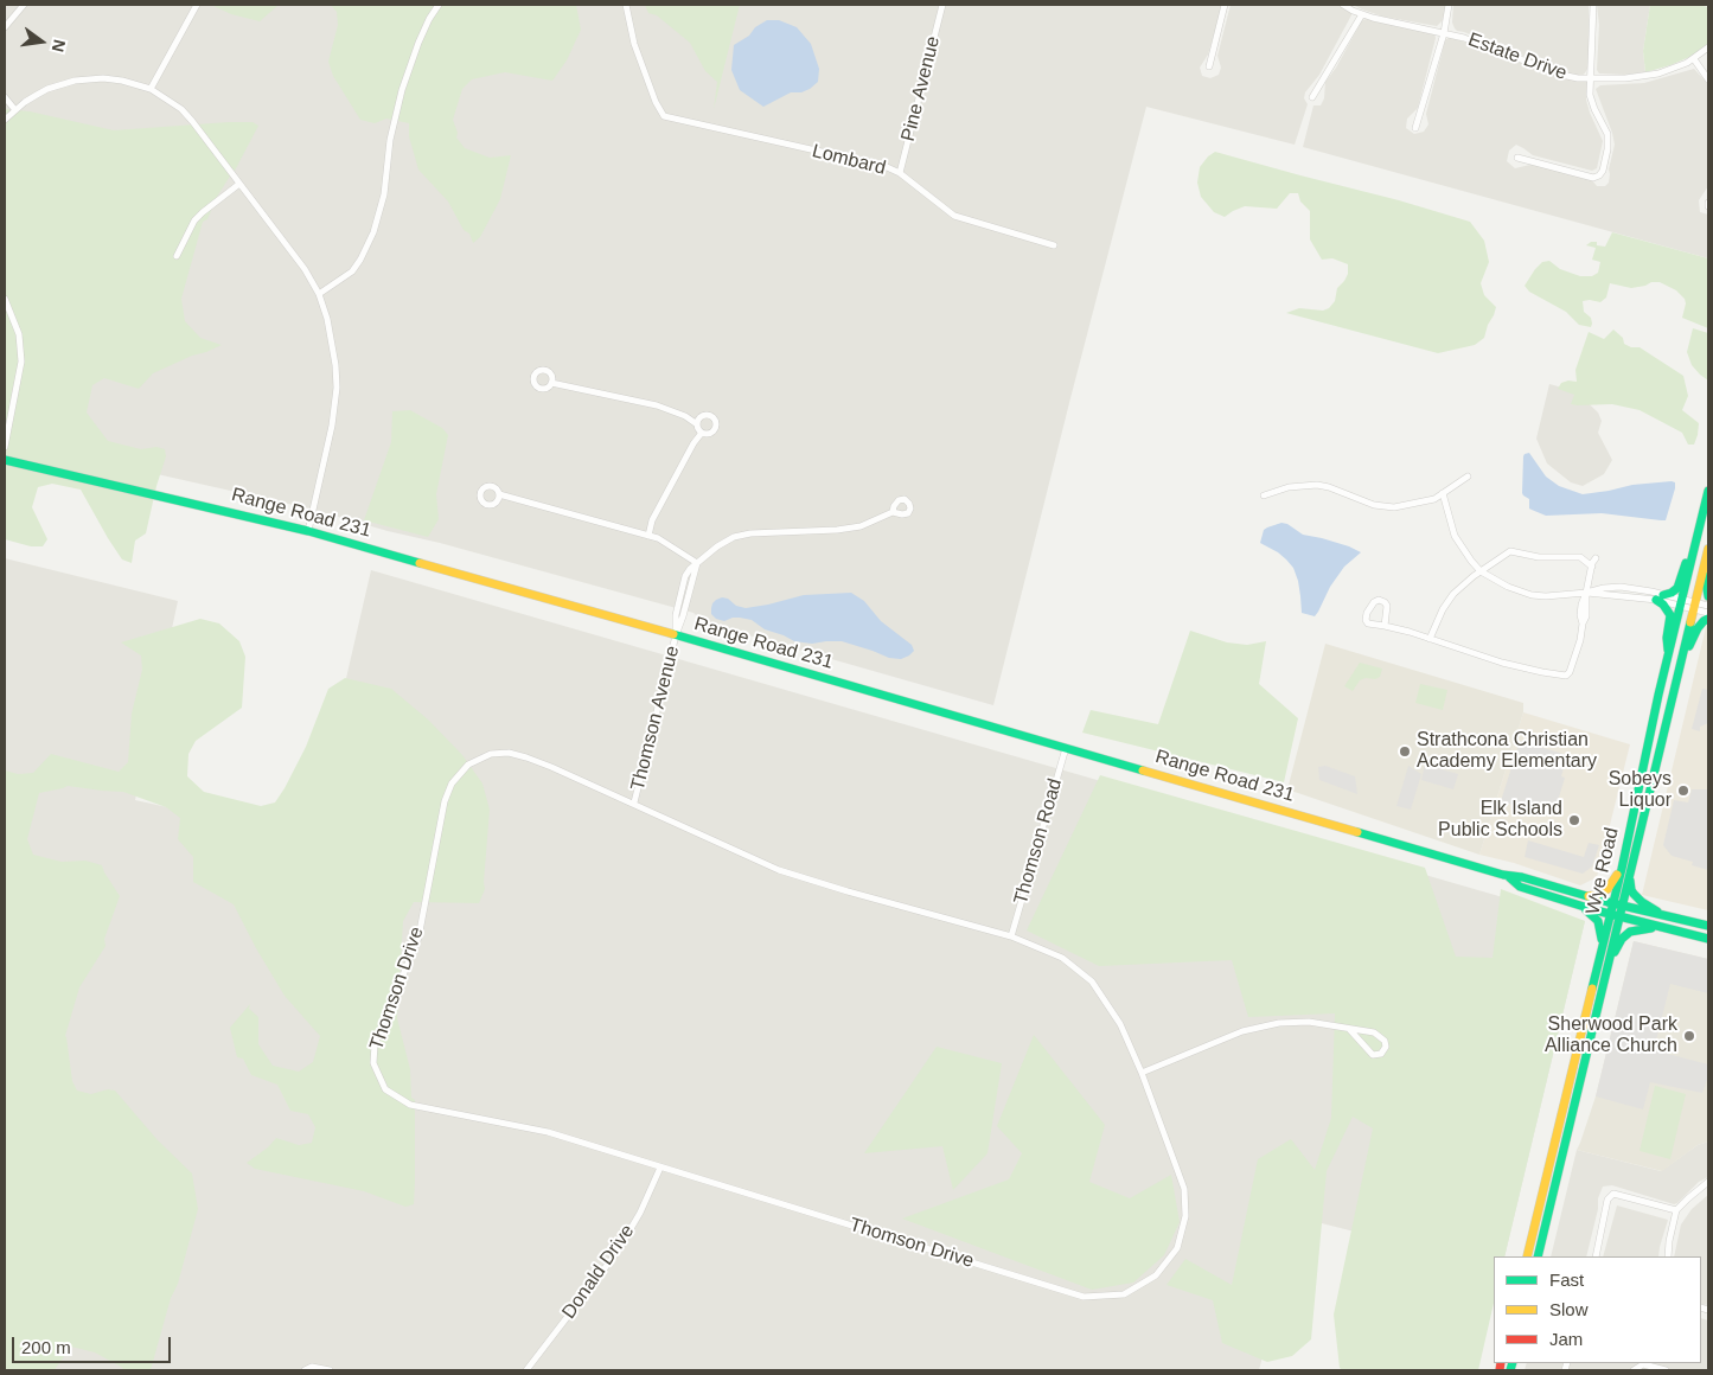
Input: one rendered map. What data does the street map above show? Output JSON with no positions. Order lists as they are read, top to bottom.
{
  "streets": {
    "main road": ["Range Road 231", "Wye Road"],
    "street": [
      "Estate Drive",
      "Pine Avenue",
      "Lombard",
      "Thomson Avenue",
      "Thomson Road",
      "Thomson Drive",
      "Donald Drive"
    ]
  },
  "crossings": [
    ["Pine Avenue", "Lombard"],
    ["Range Road 231", "Thomson Avenue"],
    ["Range Road 231", "Thomson Road"],
    ["Range Road 231", "Wye Road"],
    ["Thomson Avenue", "Thomson Drive"],
    ["Thomson Road", "Thomson Drive"],
    ["Thomson Drive", "Donald Drive"]
  ],
  "places": [
    "Strathcona Christian Academy Elementary",
    "Sobeys Liquor",
    "Elk Island Public Schools",
    "Sherwood Park Alliance Church"
  ],
  "legend": ["Fast", "Slow", "Jam"],
  "scale_bar": "200 m",
  "north": "right"
}
